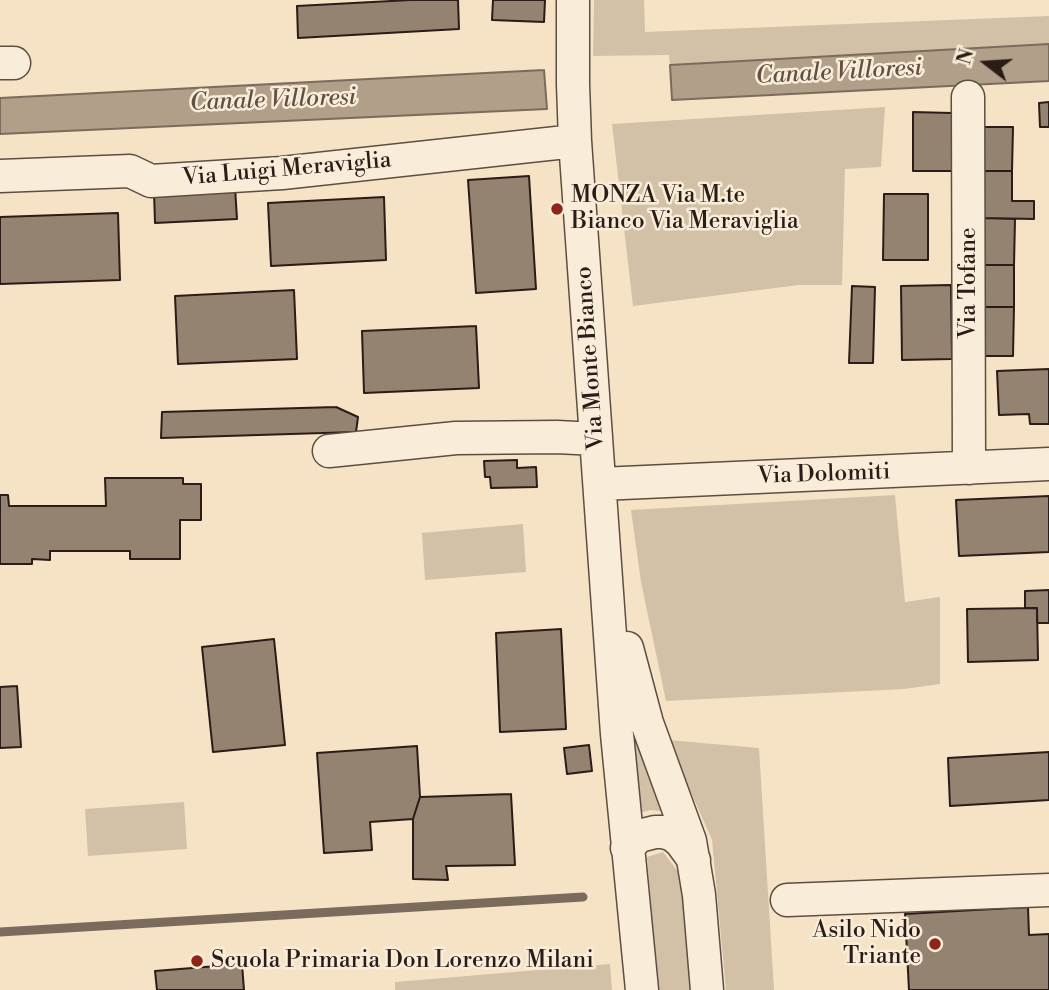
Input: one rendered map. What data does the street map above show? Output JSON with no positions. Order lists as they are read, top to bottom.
{
  "streets": {
    "street": [
      "Via Luigi Meraviglia",
      "Via Tofane",
      "Via Monte Bianco",
      "Via Dolomiti"
    ]
  },
  "crossings": [
    ["Via Luigi Meraviglia", "Via Monte Bianco"],
    ["Via Tofane", "Via Dolomiti"],
    ["Via Monte Bianco", "Via Dolomiti"]
  ],
  "water": ["Canale Villoresi"],
  "places": ["MONZA Via M.te Bianco Via Meraviglia", "Asilo Nido Triante", "Scuola Primaria Don Lorenzo Milani"],
  "north": "left"
}
